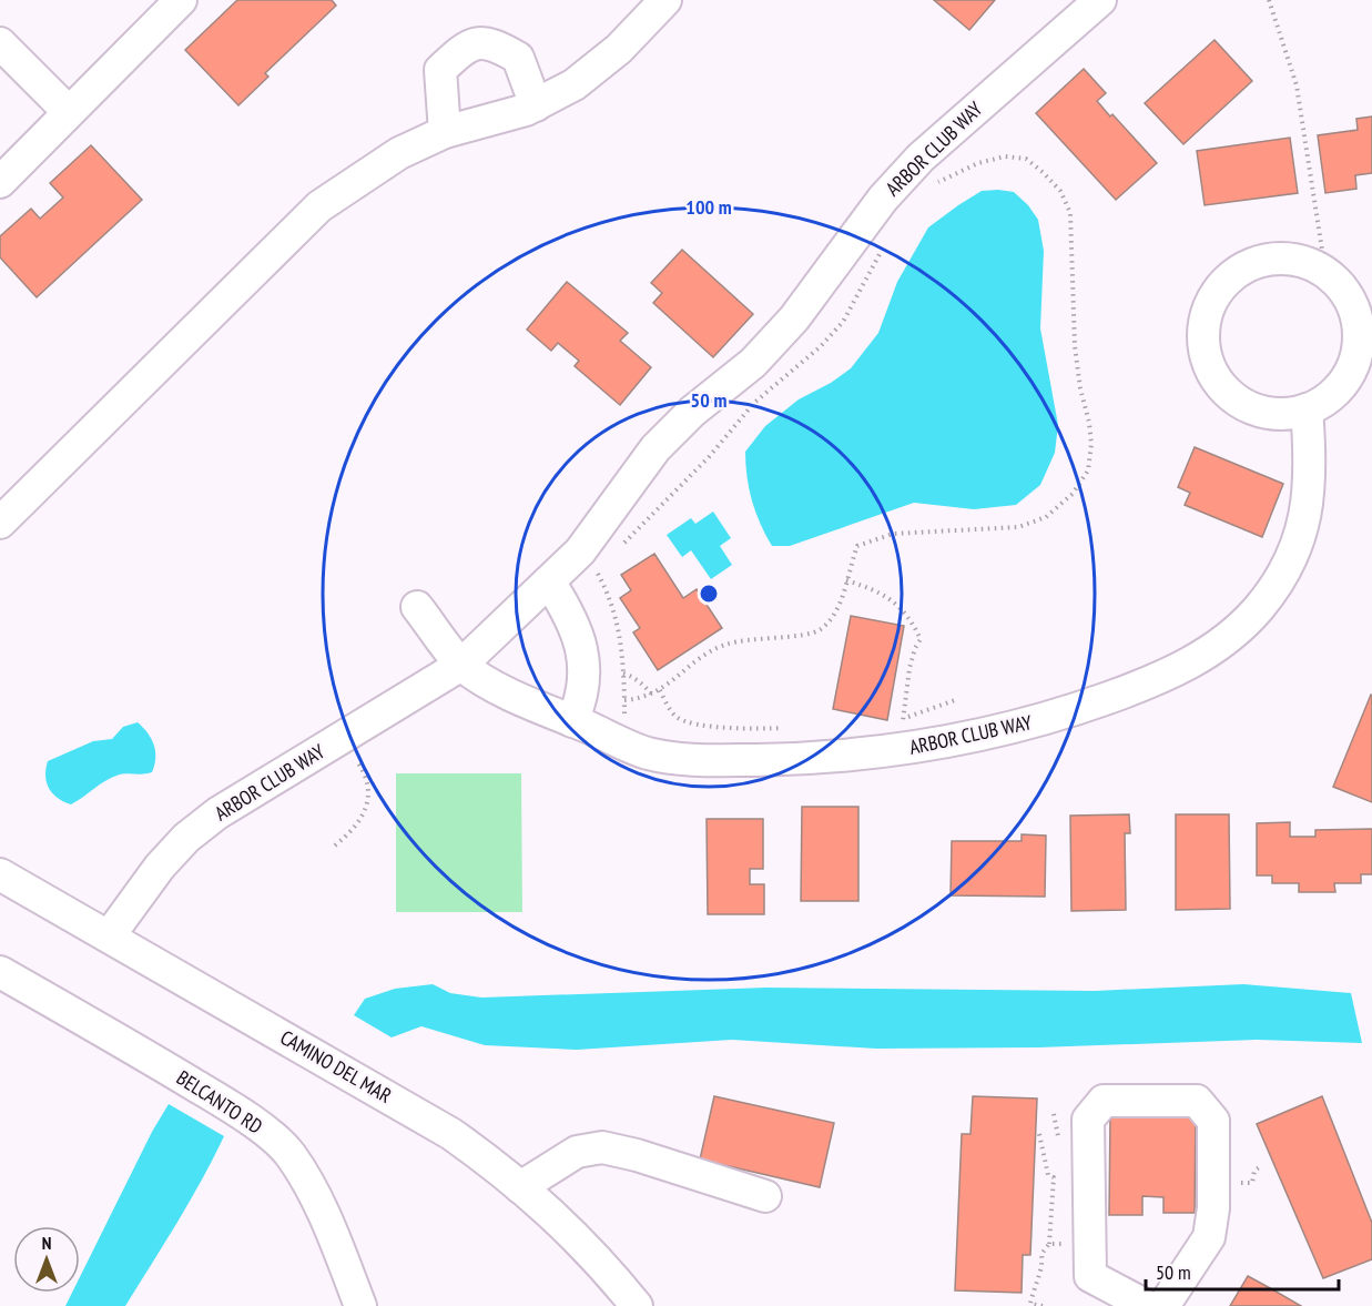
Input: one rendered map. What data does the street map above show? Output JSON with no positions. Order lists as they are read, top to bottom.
{
  "streets": {
    "street": ["ARBOR CLUB WAY", "CAMINO DEL MAR", "BELCANTO RD"]
  },
  "crossings": [
    ["ARBOR CLUB WAY", "CAMINO DEL MAR"]
  ],
  "scale_bar": "50 m",
  "north": "top",
  "rings": ["100 m", "50 m"]
}
